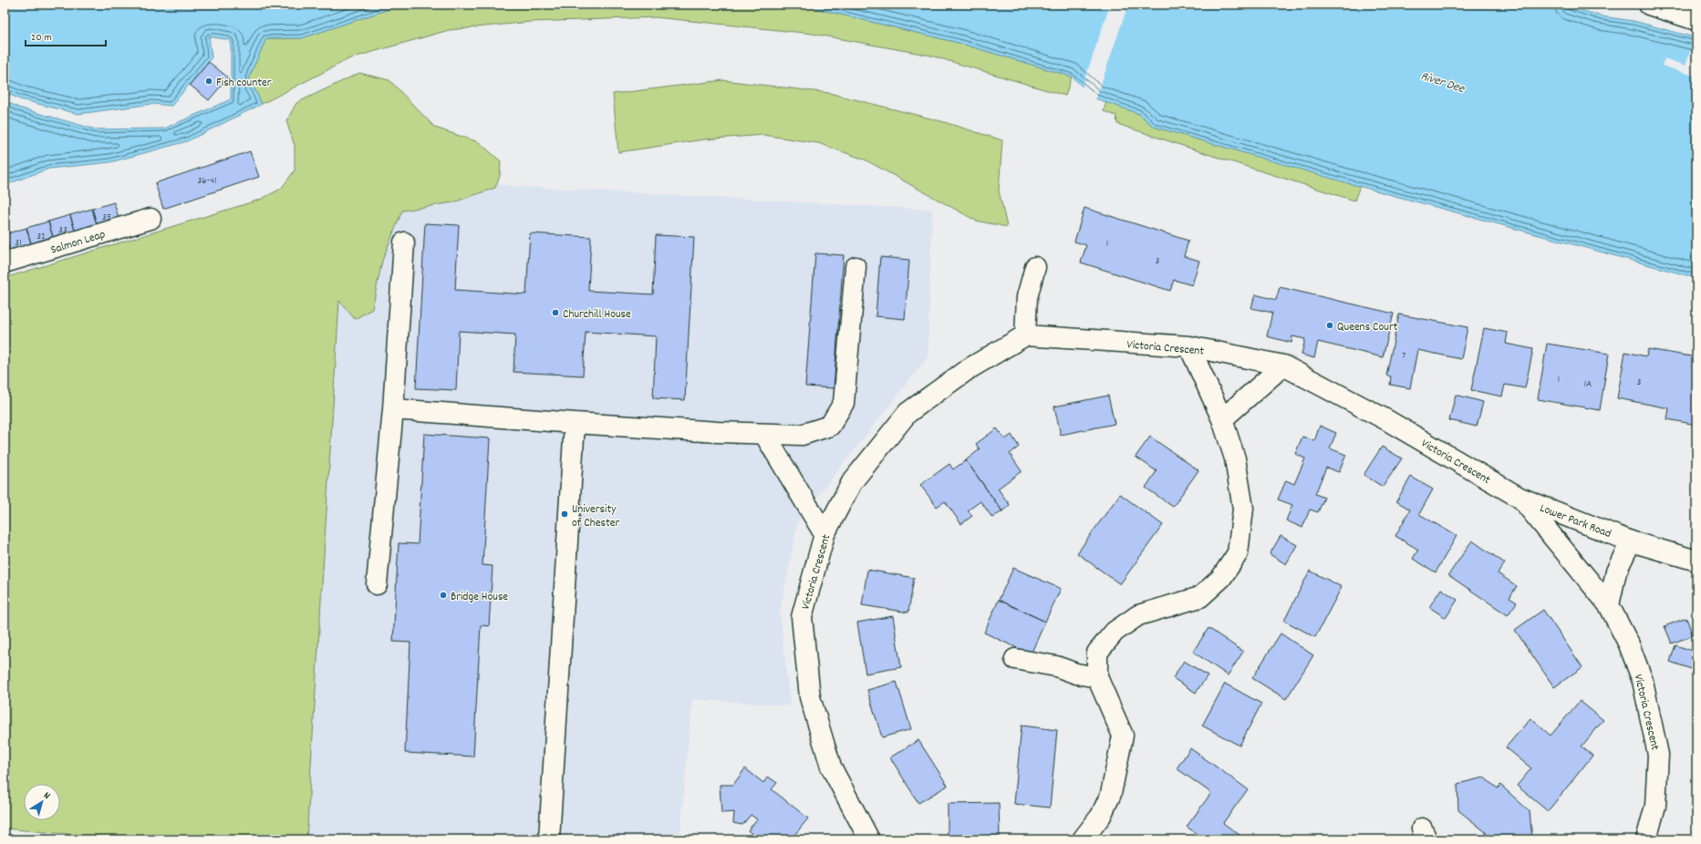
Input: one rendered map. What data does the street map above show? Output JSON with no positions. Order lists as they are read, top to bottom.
{
  "streets": {
    "street": ["Salmon Leap", "Victoria Crescent", "Lower Park Road"]
  },
  "crossings": [
    ["Victoria Crescent", "Lower Park Road"]
  ],
  "water": ["River Dee"],
  "places": [
    "Fish counter",
    "Churchill House",
    "Queens Court",
    "University of Chester",
    "Bridge House"
  ],
  "house_numbers": [
    "36-41",
    "35",
    "33",
    "32",
    "31",
    "1",
    "3",
    "7",
    "1",
    "3",
    "1A"
  ],
  "scale_bar": "20 m",
  "north": "top right"
}
